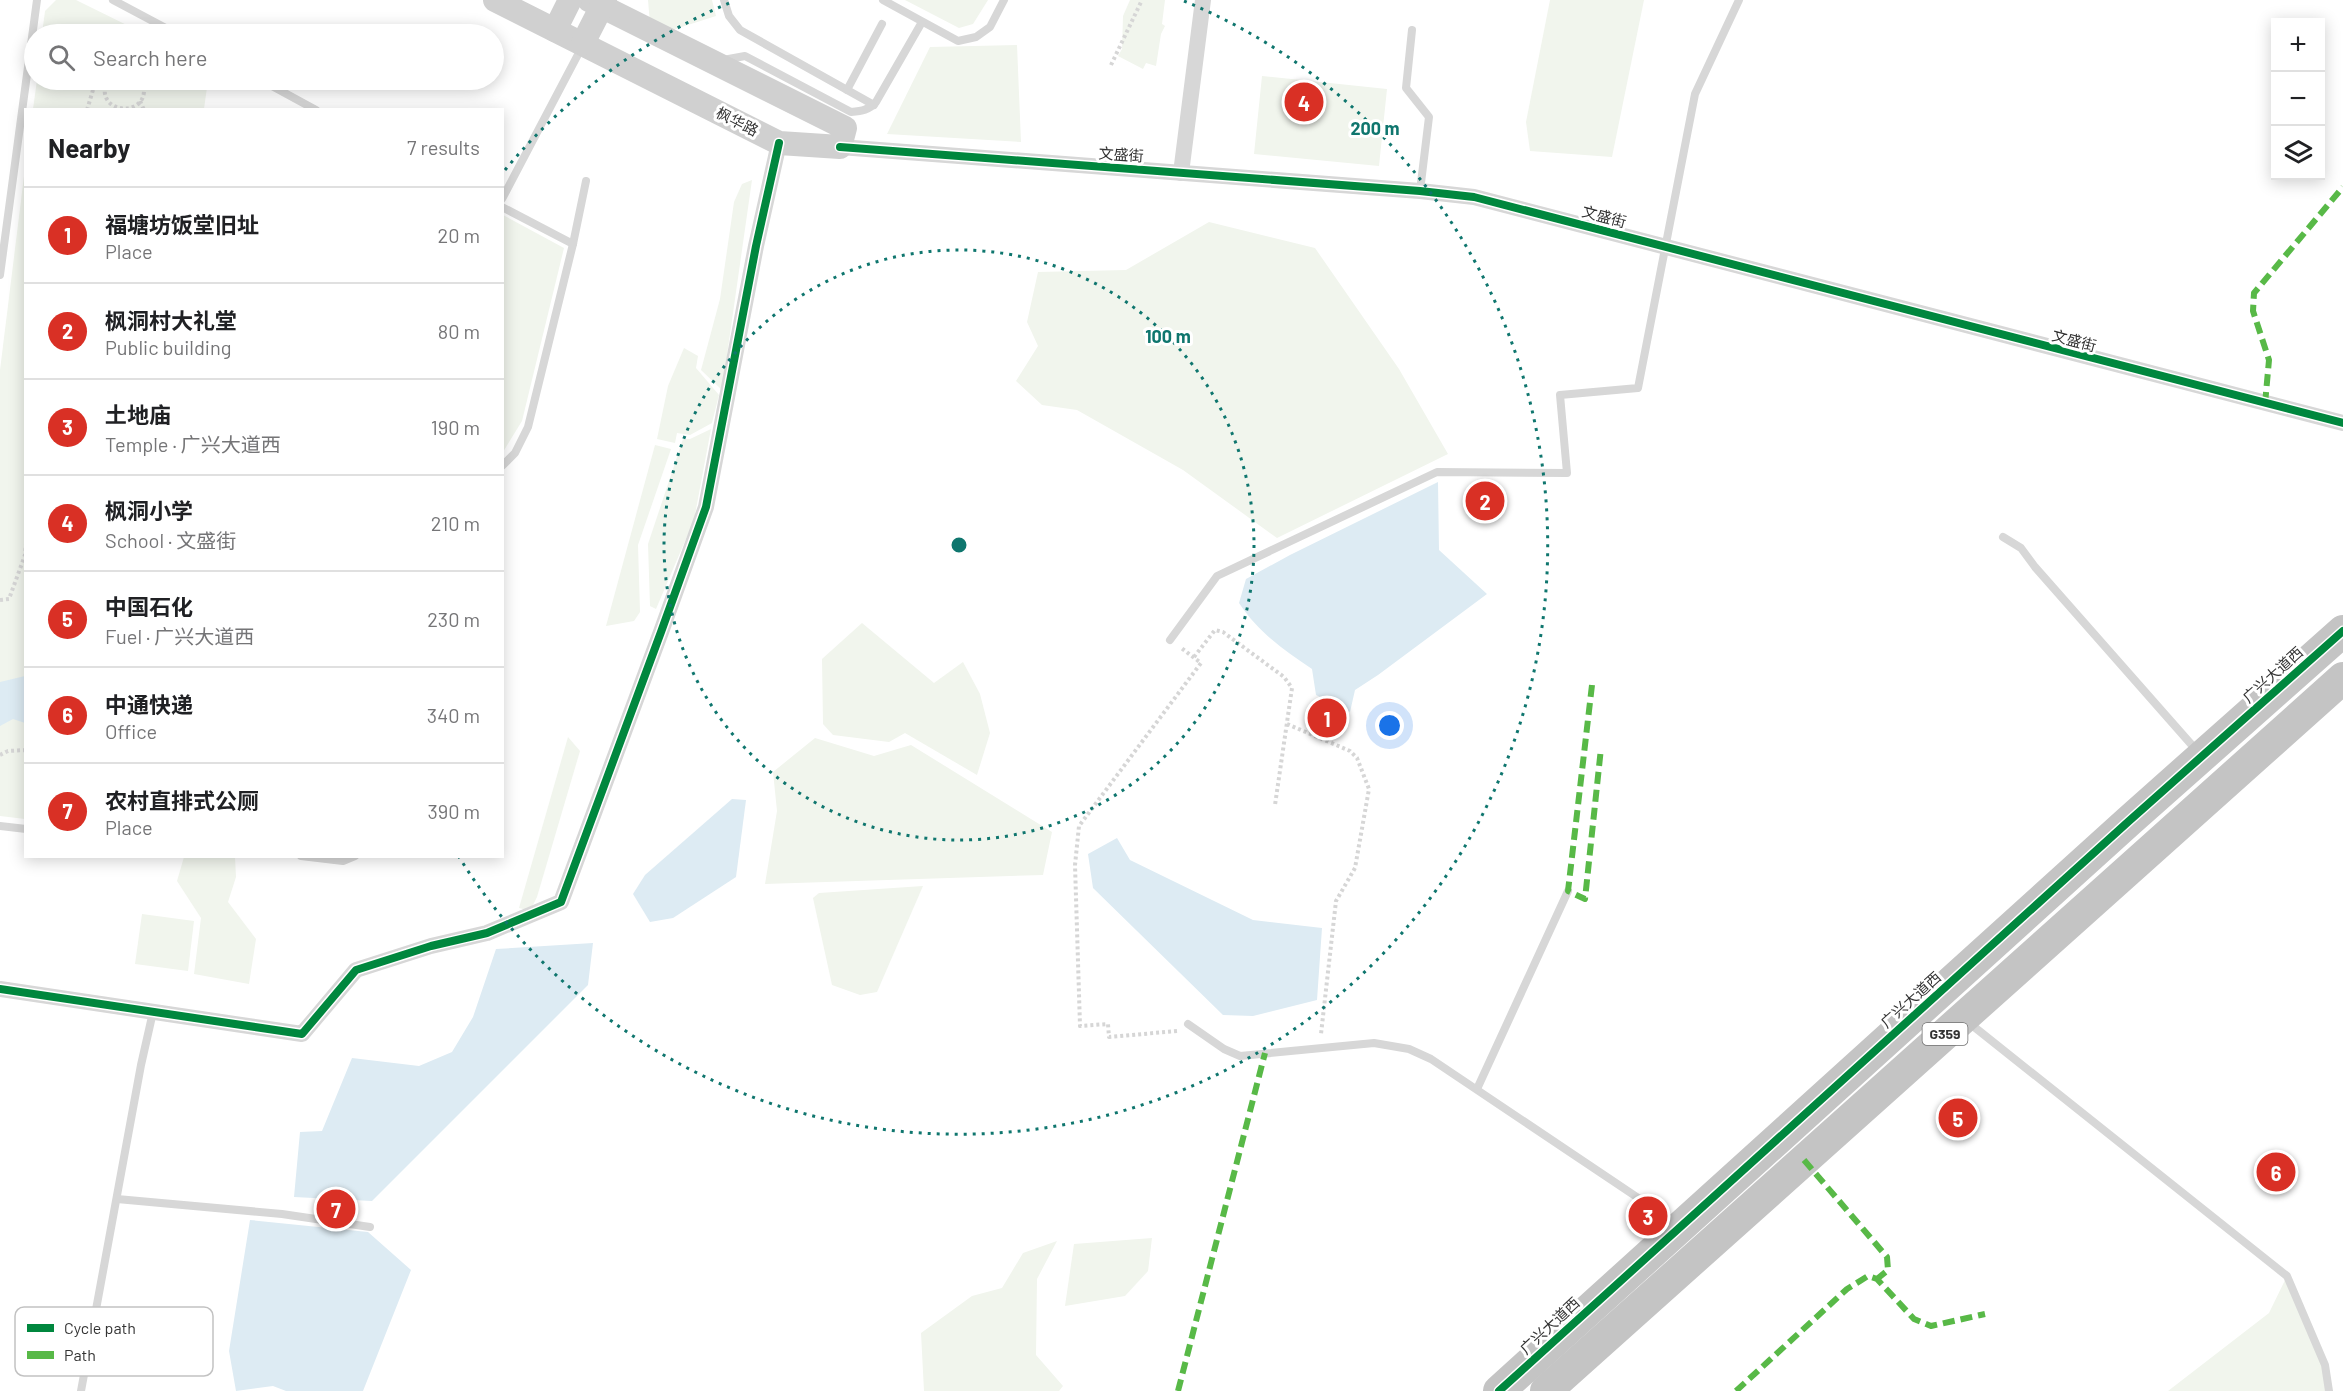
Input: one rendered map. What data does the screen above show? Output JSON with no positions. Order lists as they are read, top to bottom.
{
  "streets": {
    "highway": ["广兴大道西", "G359"],
    "street": ["枫华路", "文盛街"]
  },
  "crossings": [
    ["枫华路", "文盛街"]
  ],
  "legend": ["Cycle path", "Path"],
  "page": {
    "map_buttons": ["+", "−"],
    "search": "Search here",
    "pins": [
      "4",
      "2",
      "1",
      "5",
      "6",
      "7",
      "3"
    ],
    "heading": ["Nearby", "7 results"],
    "list": [
      {
        "mark": "1",
        "name": "福塘坊饭堂旧址",
        "note": "Place",
        "value": "20 m"
      },
      {
        "mark": "2",
        "name": "枫洞村大礼堂",
        "note": "Public building",
        "value": "80 m"
      },
      {
        "mark": "3",
        "name": "土地庙",
        "note": "Temple · 广兴大道西",
        "value": "190 m"
      },
      {
        "mark": "4",
        "name": "枫洞小学",
        "note": "School · 文盛街",
        "value": "210 m"
      },
      {
        "mark": "5",
        "name": "中国石化",
        "note": "Fuel · 广兴大道西",
        "value": "230 m"
      },
      {
        "mark": "6",
        "name": "中通快递",
        "note": "Office",
        "value": "340 m"
      },
      {
        "mark": "7",
        "name": "农村直排式公厕",
        "note": "Place",
        "value": "390 m"
      }
    ]
  },
  "rings": ["200 m", "100 m"]
}
